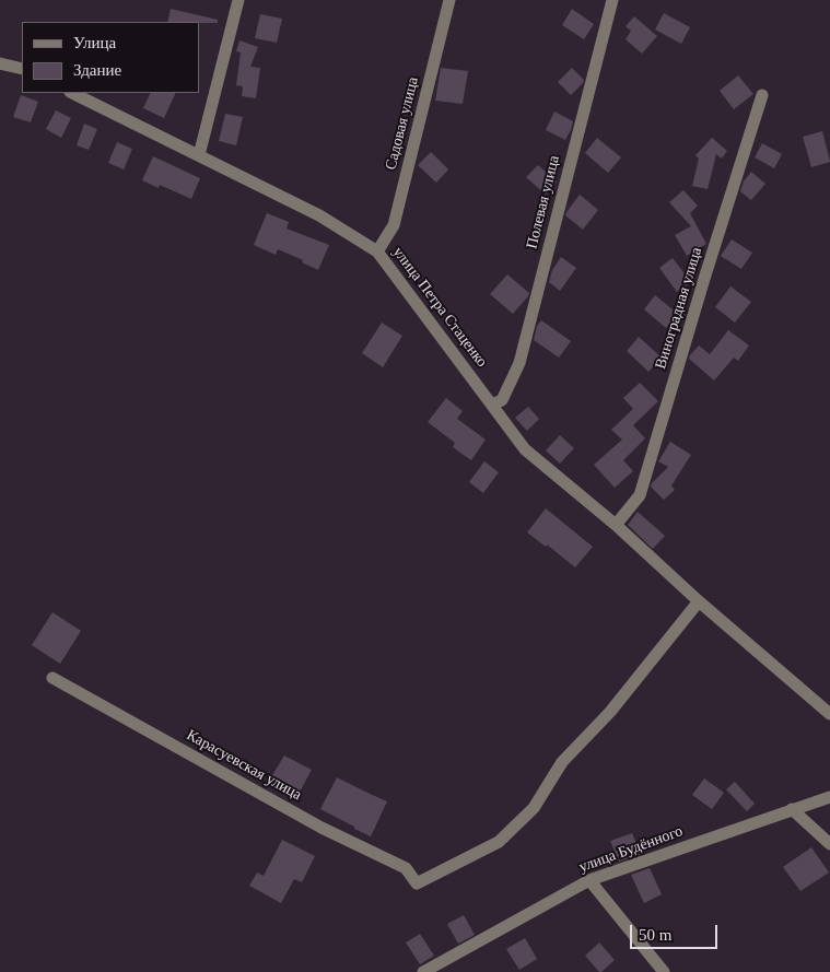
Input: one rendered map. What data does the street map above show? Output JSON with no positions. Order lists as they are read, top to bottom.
{
  "streets": {
    "street": [
      "Садовая улица",
      "Полевая улица",
      "улица Петра Стаценко",
      "Виноградная улица",
      "Карасуевская улица",
      "улица Будённого"
    ]
  },
  "crossings": [
    ["Садовая улица", "улица Петра Стаценко"],
    ["Полевая улица", "улица Петра Стаценко"],
    ["улица Петра Стаценко", "Виноградная улица"],
    ["улица Петра Стаценко", "Карасуевская улица"]
  ],
  "legend": ["Улица", "Здание"],
  "scale_bar": "50 m"
}
